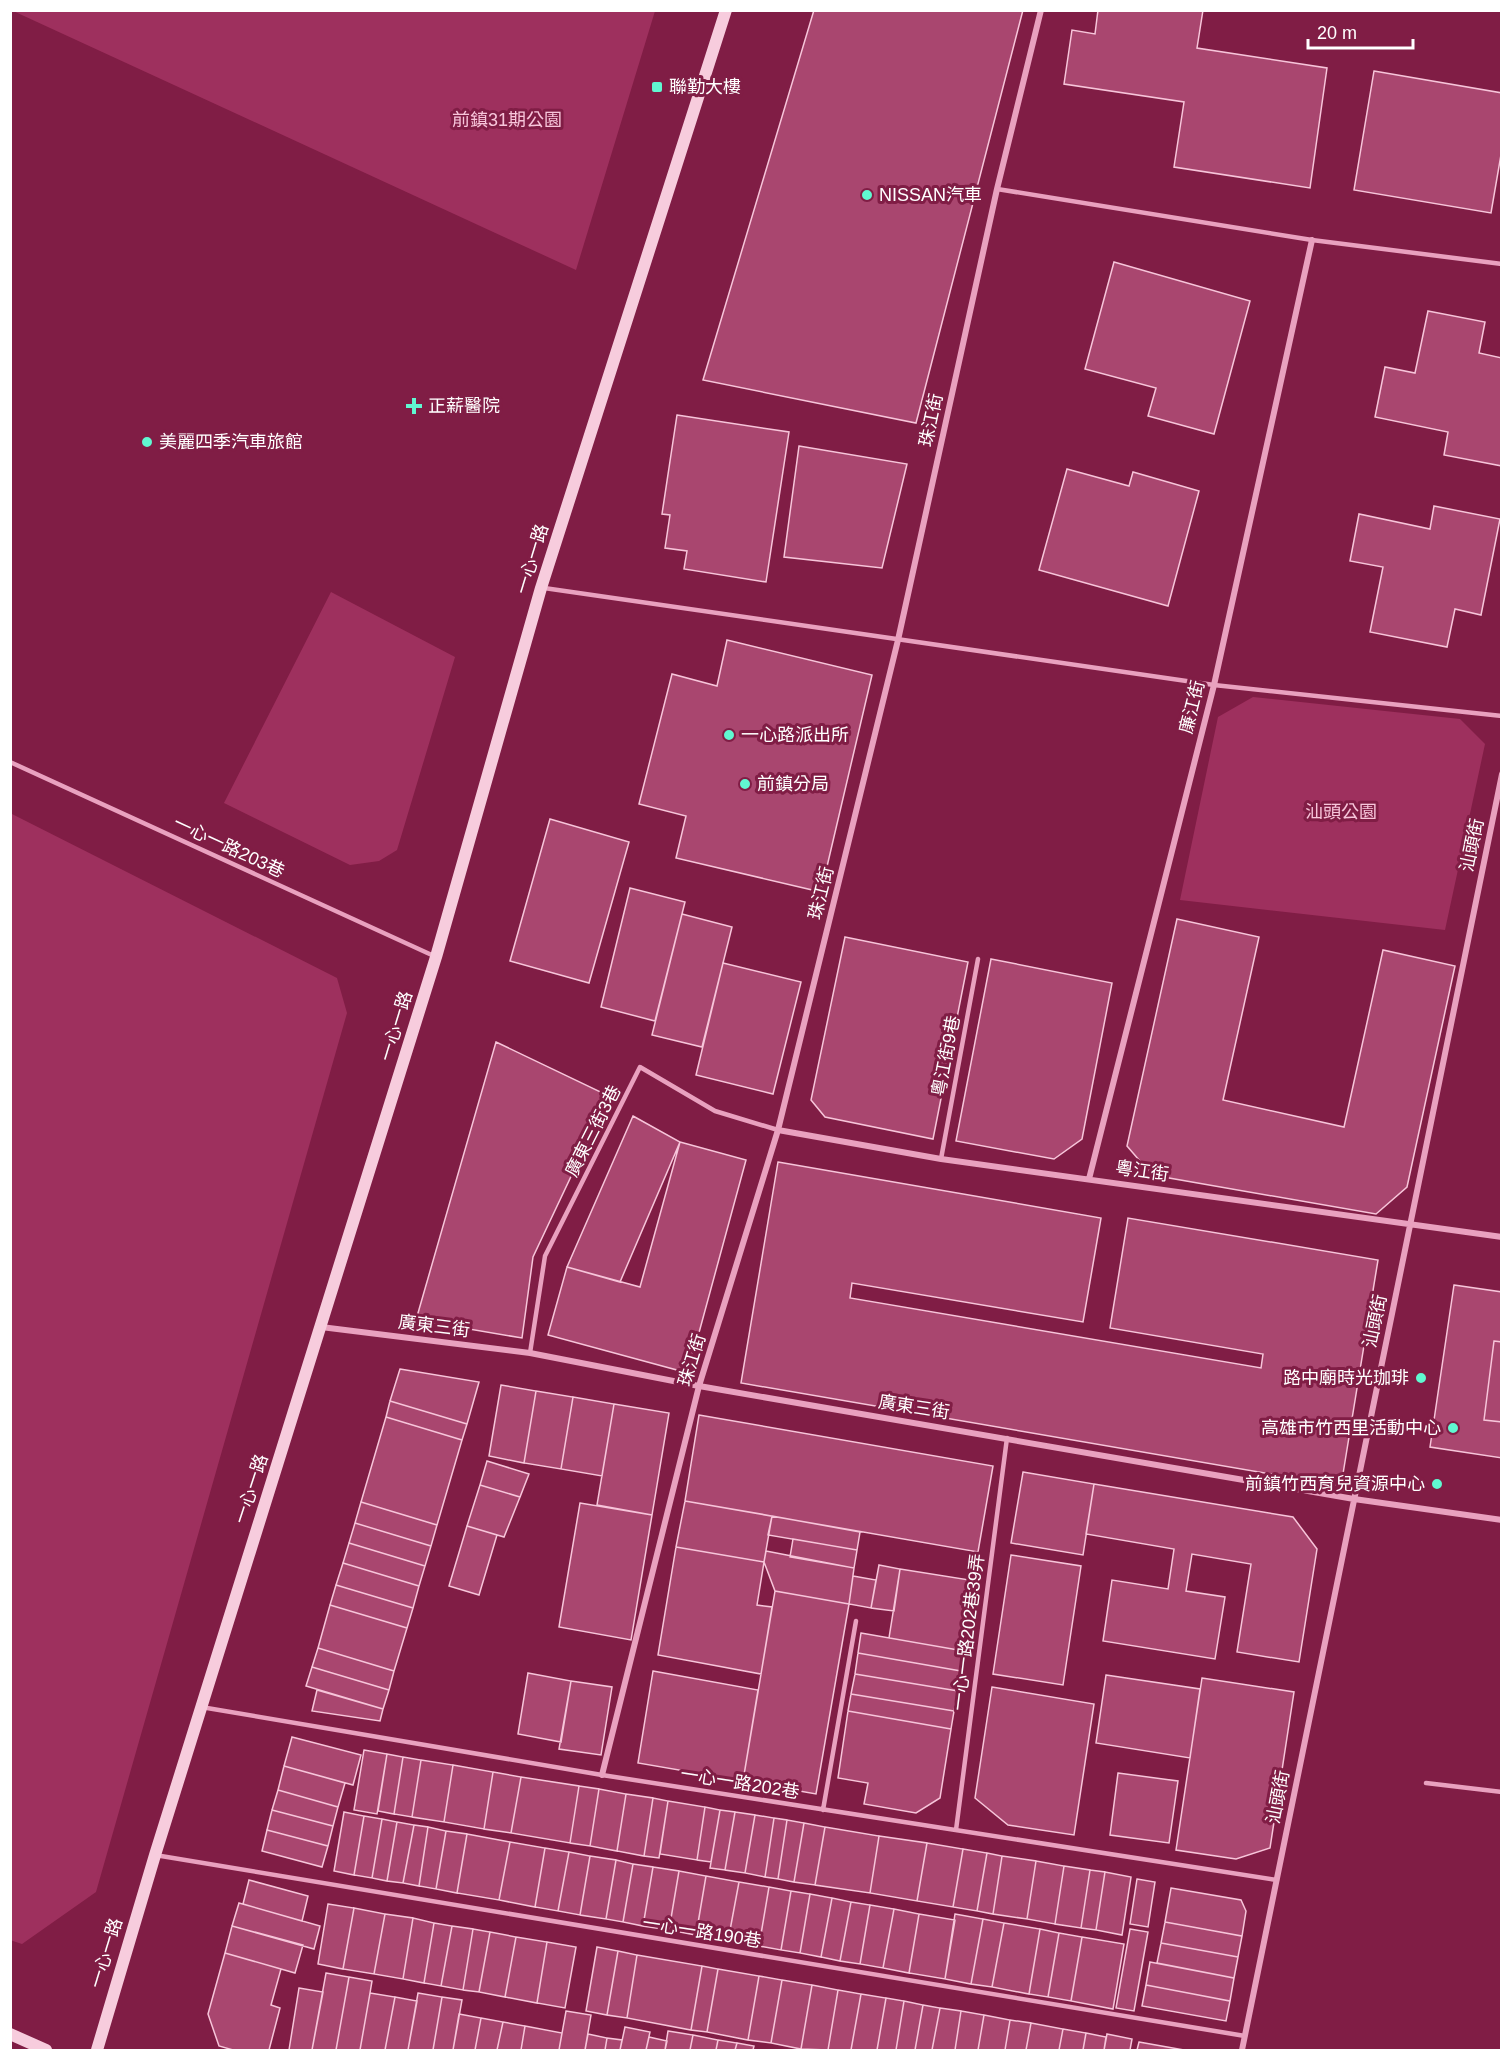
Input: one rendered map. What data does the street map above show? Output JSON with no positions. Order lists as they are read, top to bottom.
{
  "streets": {
    "street": [
      "珠江街",
      "一心一路",
      "廉江街",
      "汕頭街",
      "粵江街",
      "廣東三街"
    ],
    "lane": [
      "一心一路203巷",
      "粵江街9巷",
      "廣東三街3巷",
      "一心一路202巷39弄",
      "一心一路202巷",
      "一心一路190巷"
    ]
  },
  "crossings": [
    ["珠江街", "廣東三街3巷"],
    ["珠江街", "粵江街"],
    ["珠江街", "廣東三街"],
    ["珠江街", "一心一路202巷"],
    ["一心一路", "一心一路203巷"],
    ["一心一路", "廣東三街"],
    ["一心一路", "一心一路202巷"],
    ["一心一路", "一心一路190巷"],
    ["廉江街", "粵江街"],
    ["汕頭街", "粵江街"],
    ["汕頭街", "廣東三街"],
    ["汕頭街", "一心一路202巷"],
    ["汕頭街", "一心一路190巷"],
    ["粵江街9巷", "粵江街"],
    ["廣東三街3巷", "粵江街"],
    ["廣東三街3巷", "廣東三街"],
    ["廣東三街", "一心一路202巷39弄"],
    ["一心一路202巷39弄", "一心一路202巷"]
  ],
  "parks": ["前鎮31期公園", "汕頭公園"],
  "places": {
    "transit": ["聯勤大樓"],
    "other": [
      "NISSAN汽車",
      "美麗四季汽車旅館",
      "一心路派出所",
      "前鎮分局",
      "路中廟時光珈琲",
      "高雄市竹西里活動中心",
      "前鎮竹西育兒資源中心"
    ],
    "health": ["正薪醫院"]
  },
  "scale_bar": "20 m"
}
